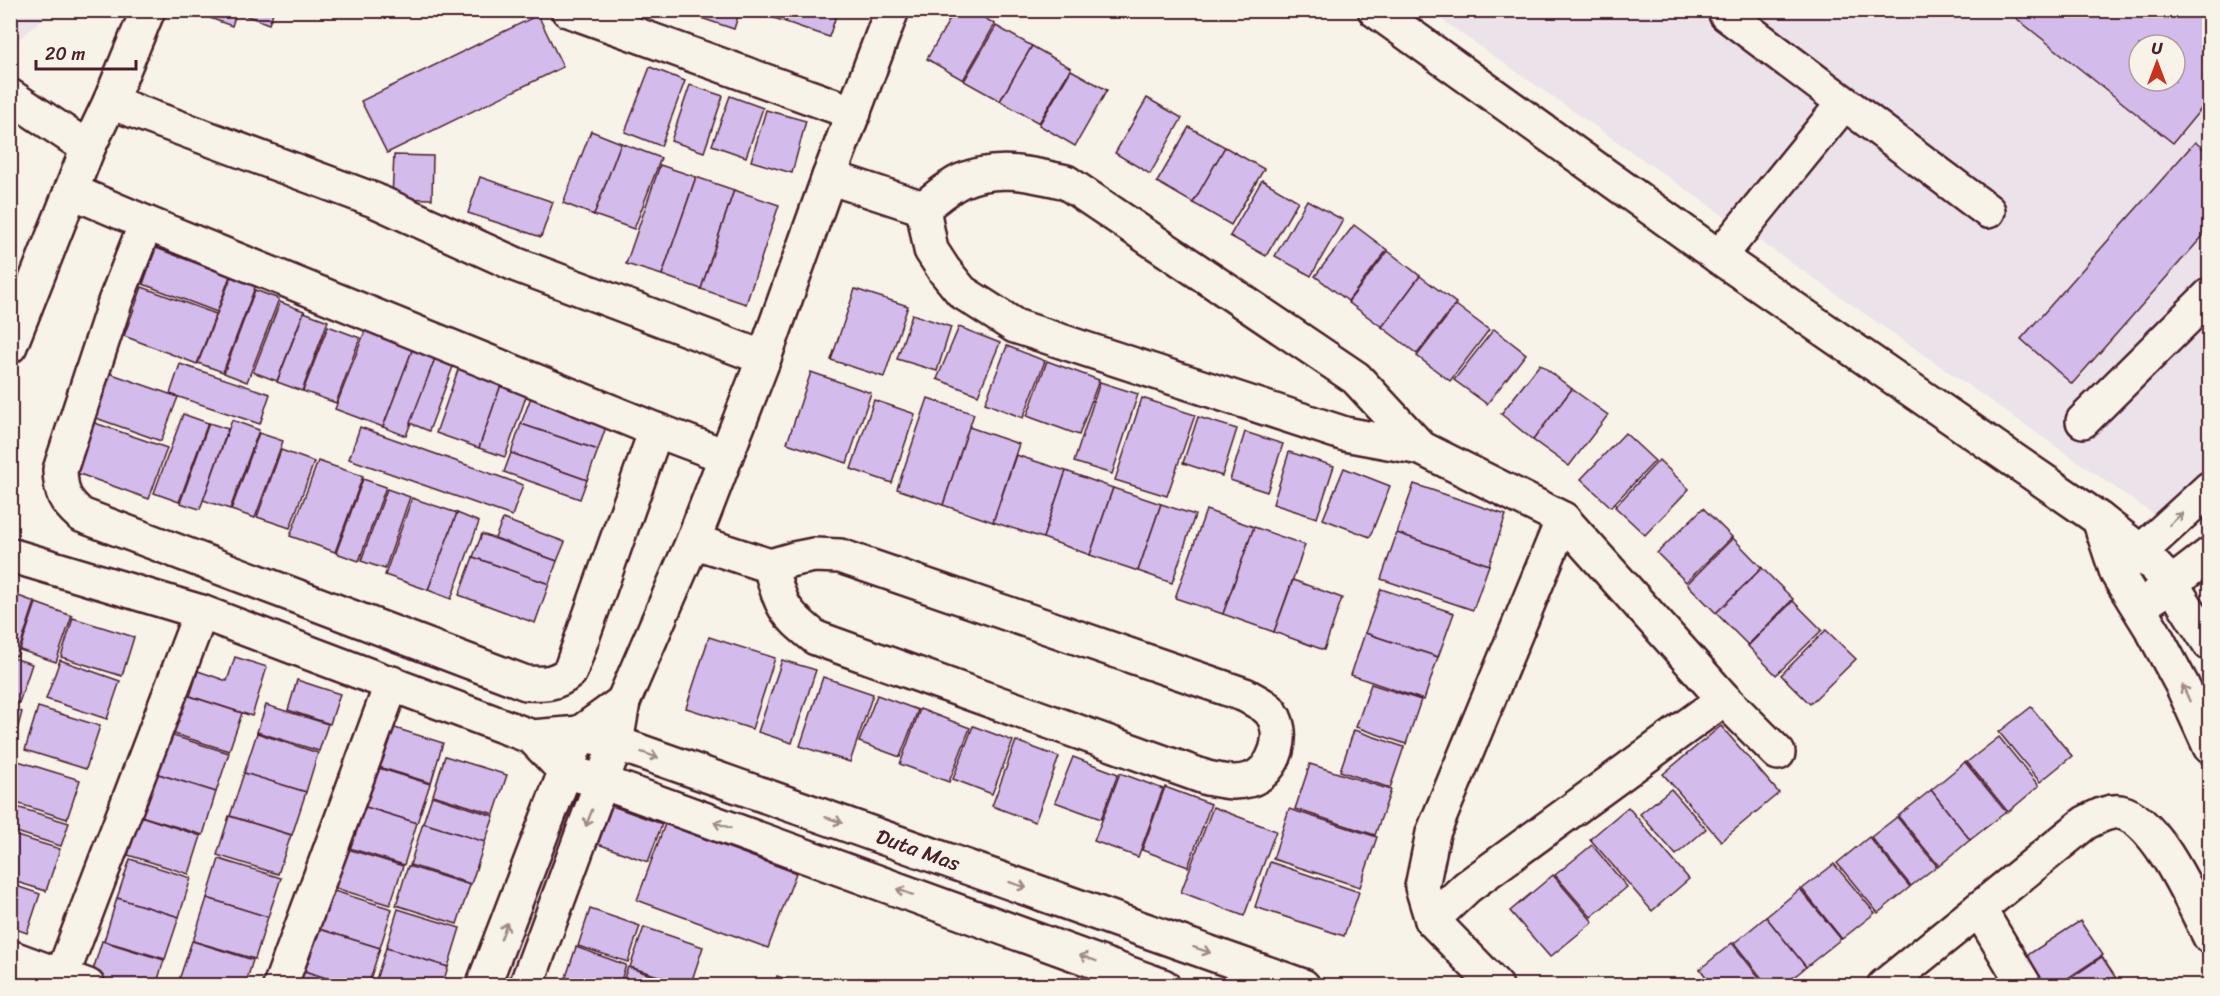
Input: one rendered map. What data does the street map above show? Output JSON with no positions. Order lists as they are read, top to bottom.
{
  "streets": {
    "street": ["Duta Mas"]
  },
  "scale_bar": "20 m",
  "north": "top"
}
